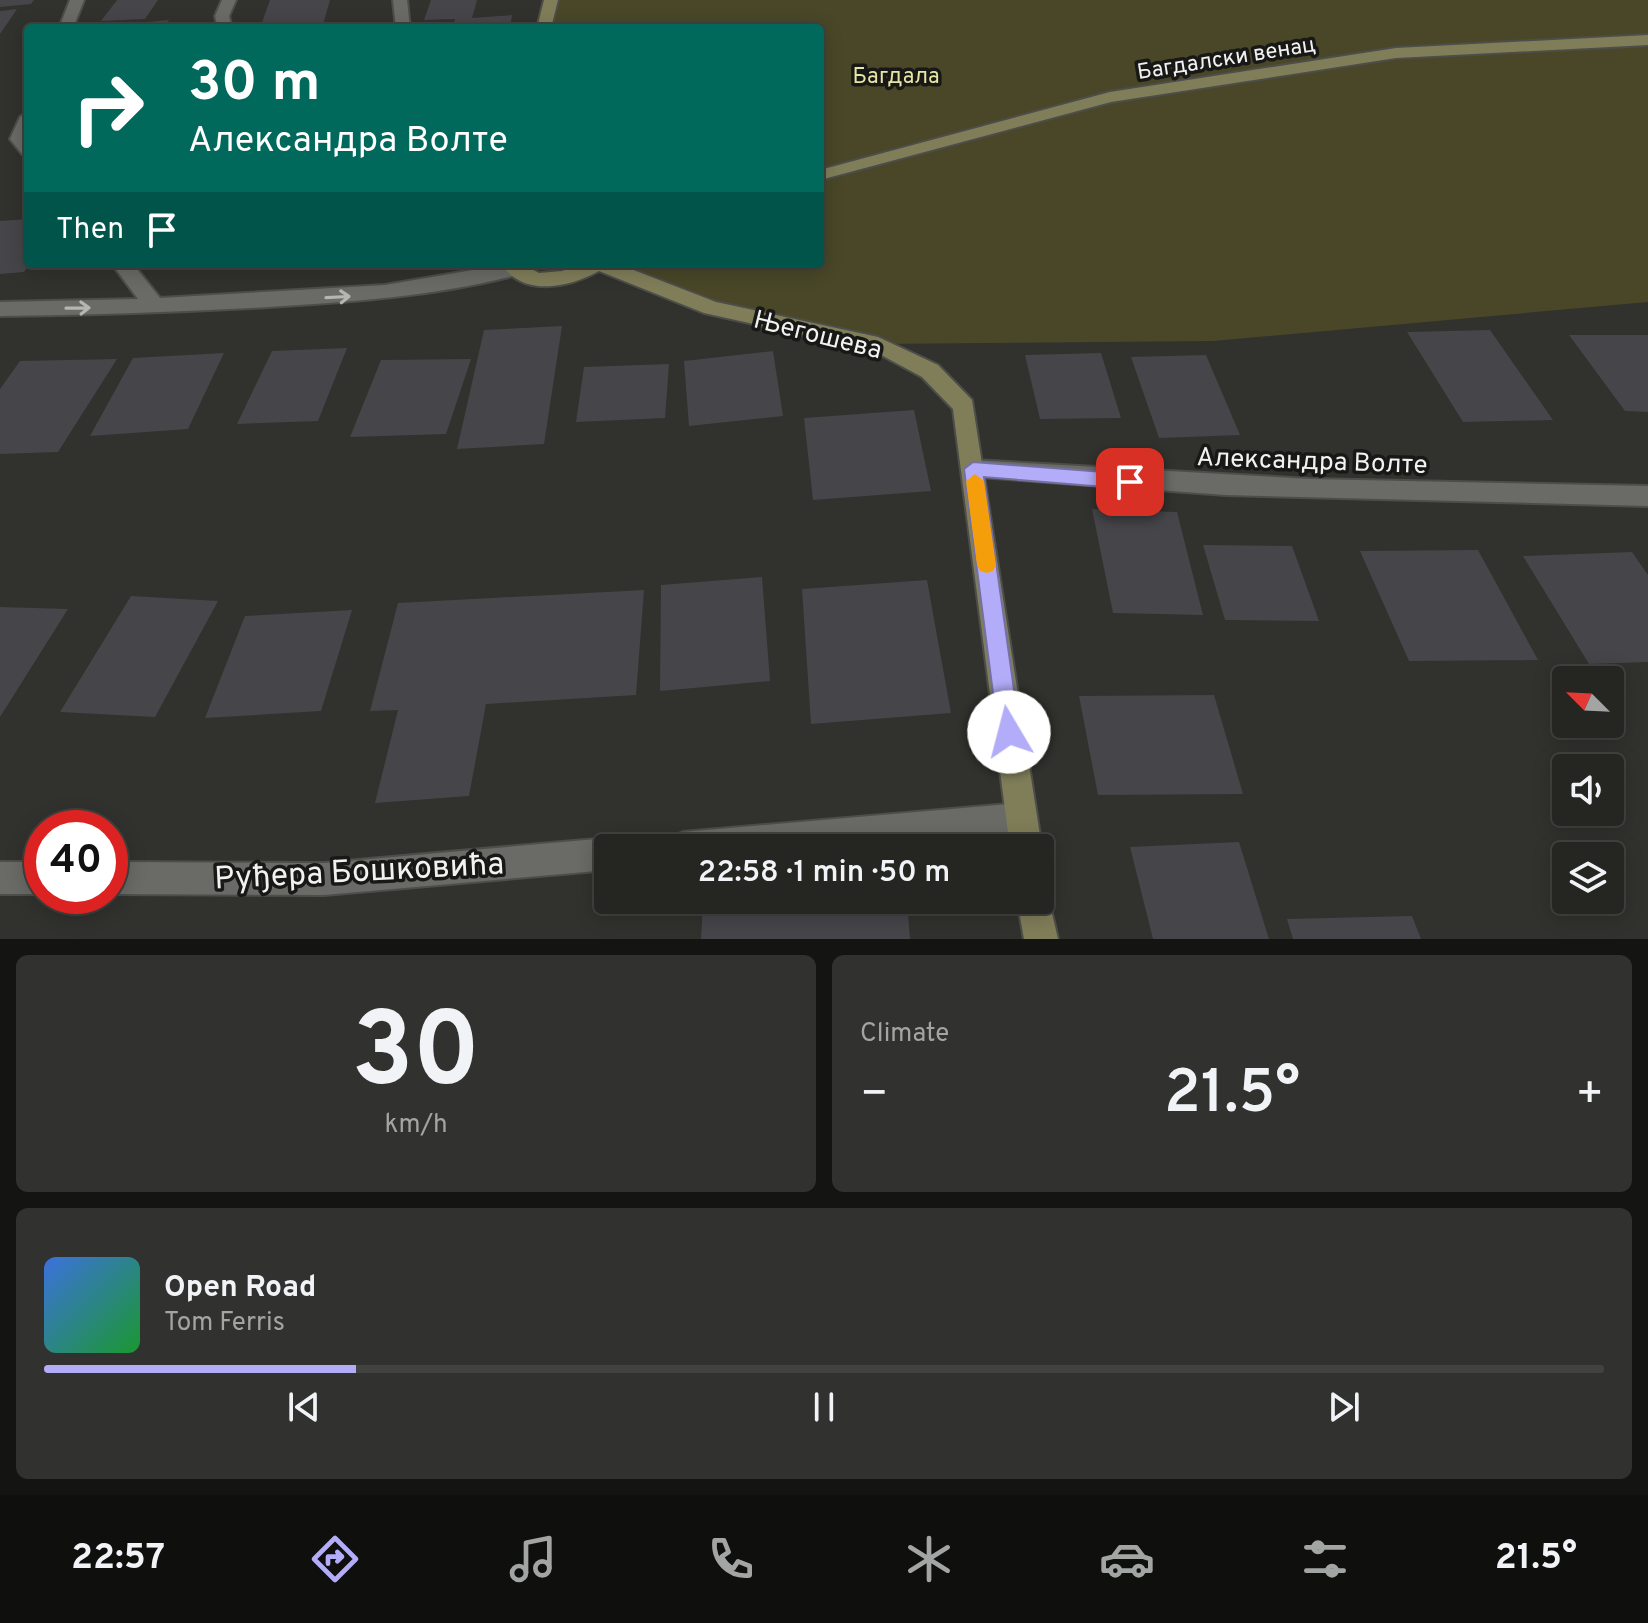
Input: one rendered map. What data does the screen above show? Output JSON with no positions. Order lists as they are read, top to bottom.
{
  "streets": {
    "street": [
      "Багдалски венац",
      "Његошева",
      "Александра Волте",
      "Руђера Бошковића"
    ]
  },
  "crossings": [
    ["Његошева", "Александра Волте"]
  ],
  "parks": ["Багдала"],
  "north": "top left",
  "page": {
    "turn": ["30 m", "Александра Волте"],
    "then": "Then",
    "limit": "40",
    "trip": "22:58 · 1 min · 50 m",
    "tile": [
      ["30", "km/h"],
      "Climate"
    ],
    "heat": ["−", "21.5°", "+"],
    "song": ["Open Road", "Tom Ferris"],
    "tabs": ["22:57", "21.5°"]
  }
}
